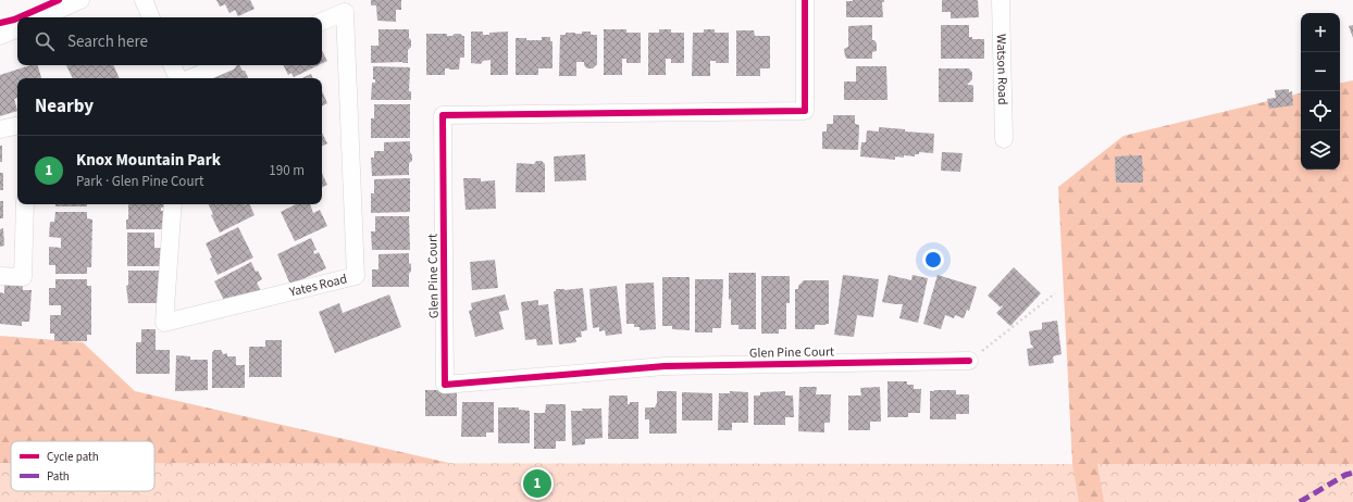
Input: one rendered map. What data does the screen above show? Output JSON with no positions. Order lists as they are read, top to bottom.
{
  "streets": {
    "street": ["Watson Road", "Glen Pine Court", "Yates Road"]
  },
  "legend": ["Cycle path", "Path"],
  "page": {
    "map_buttons": ["+", "−"],
    "search": "Search here",
    "heading": "Nearby",
    "list": [
      {
        "mark": "1",
        "name": "Knox Mountain Park",
        "note": "Park · Glen Pine Court",
        "value": "190 m"
      }
    ],
    "pins": "1"
  }
}
